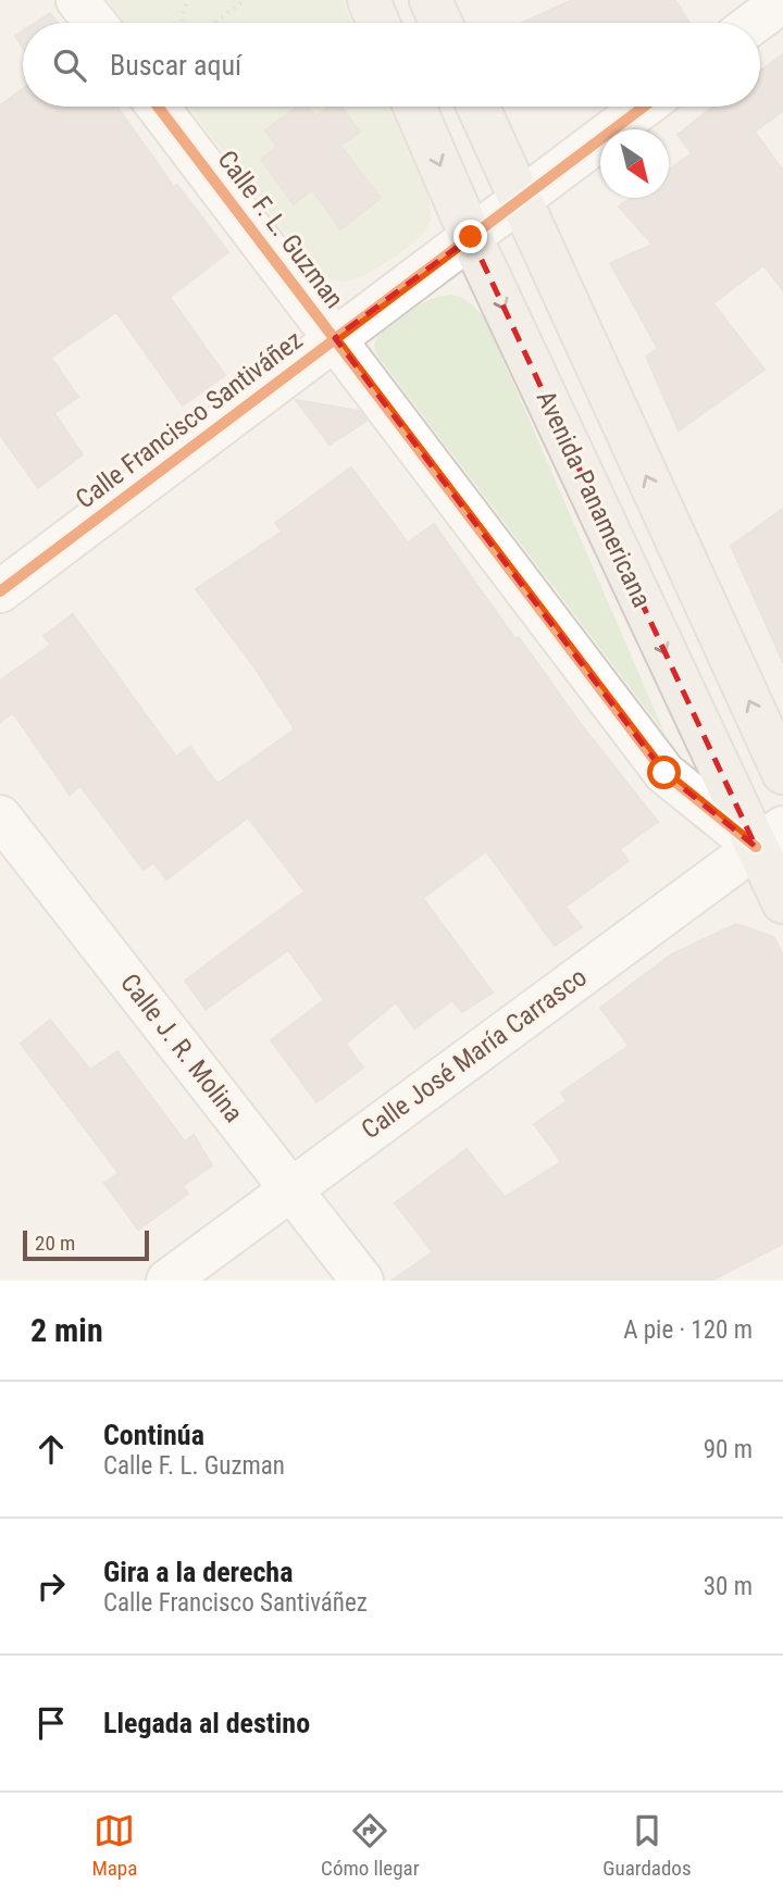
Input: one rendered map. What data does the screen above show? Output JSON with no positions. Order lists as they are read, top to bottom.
{
  "streets": {
    "main road": ["Avenida Panamericana"],
    "street": [
      "Calle F. L. Guzman",
      "Calle Francisco Santiváñez",
      "Calle J. R. Molina",
      "Calle José María Carrasco"
    ]
  },
  "crossings": [
    ["Calle F. L. Guzman", "Calle Francisco Santiváñez"],
    ["Calle F. L. Guzman", "Avenida Panamericana"],
    ["Calle F. L. Guzman", "Calle José María Carrasco"],
    ["Calle Francisco Santiváñez", "Avenida Panamericana"],
    ["Avenida Panamericana", "Calle José María Carrasco"],
    ["Calle J. R. Molina", "Calle José María Carrasco"]
  ],
  "scale_bar": "20 m",
  "north": "bottom right",
  "page": {
    "search": "Buscar aquí",
    "scale": "20 m",
    "heading": ["2 min", "A pie · 120 m"],
    "list": [
      ["Continúa", "Calle F. L. Guzman", "90 m"],
      ["Gira a la derecha", "Calle Francisco Santiváñez", "30 m"],
      "Llegada al destino"
    ],
    "nav": ["Mapa", "Cómo llegar", "Guardados"]
  }
}
